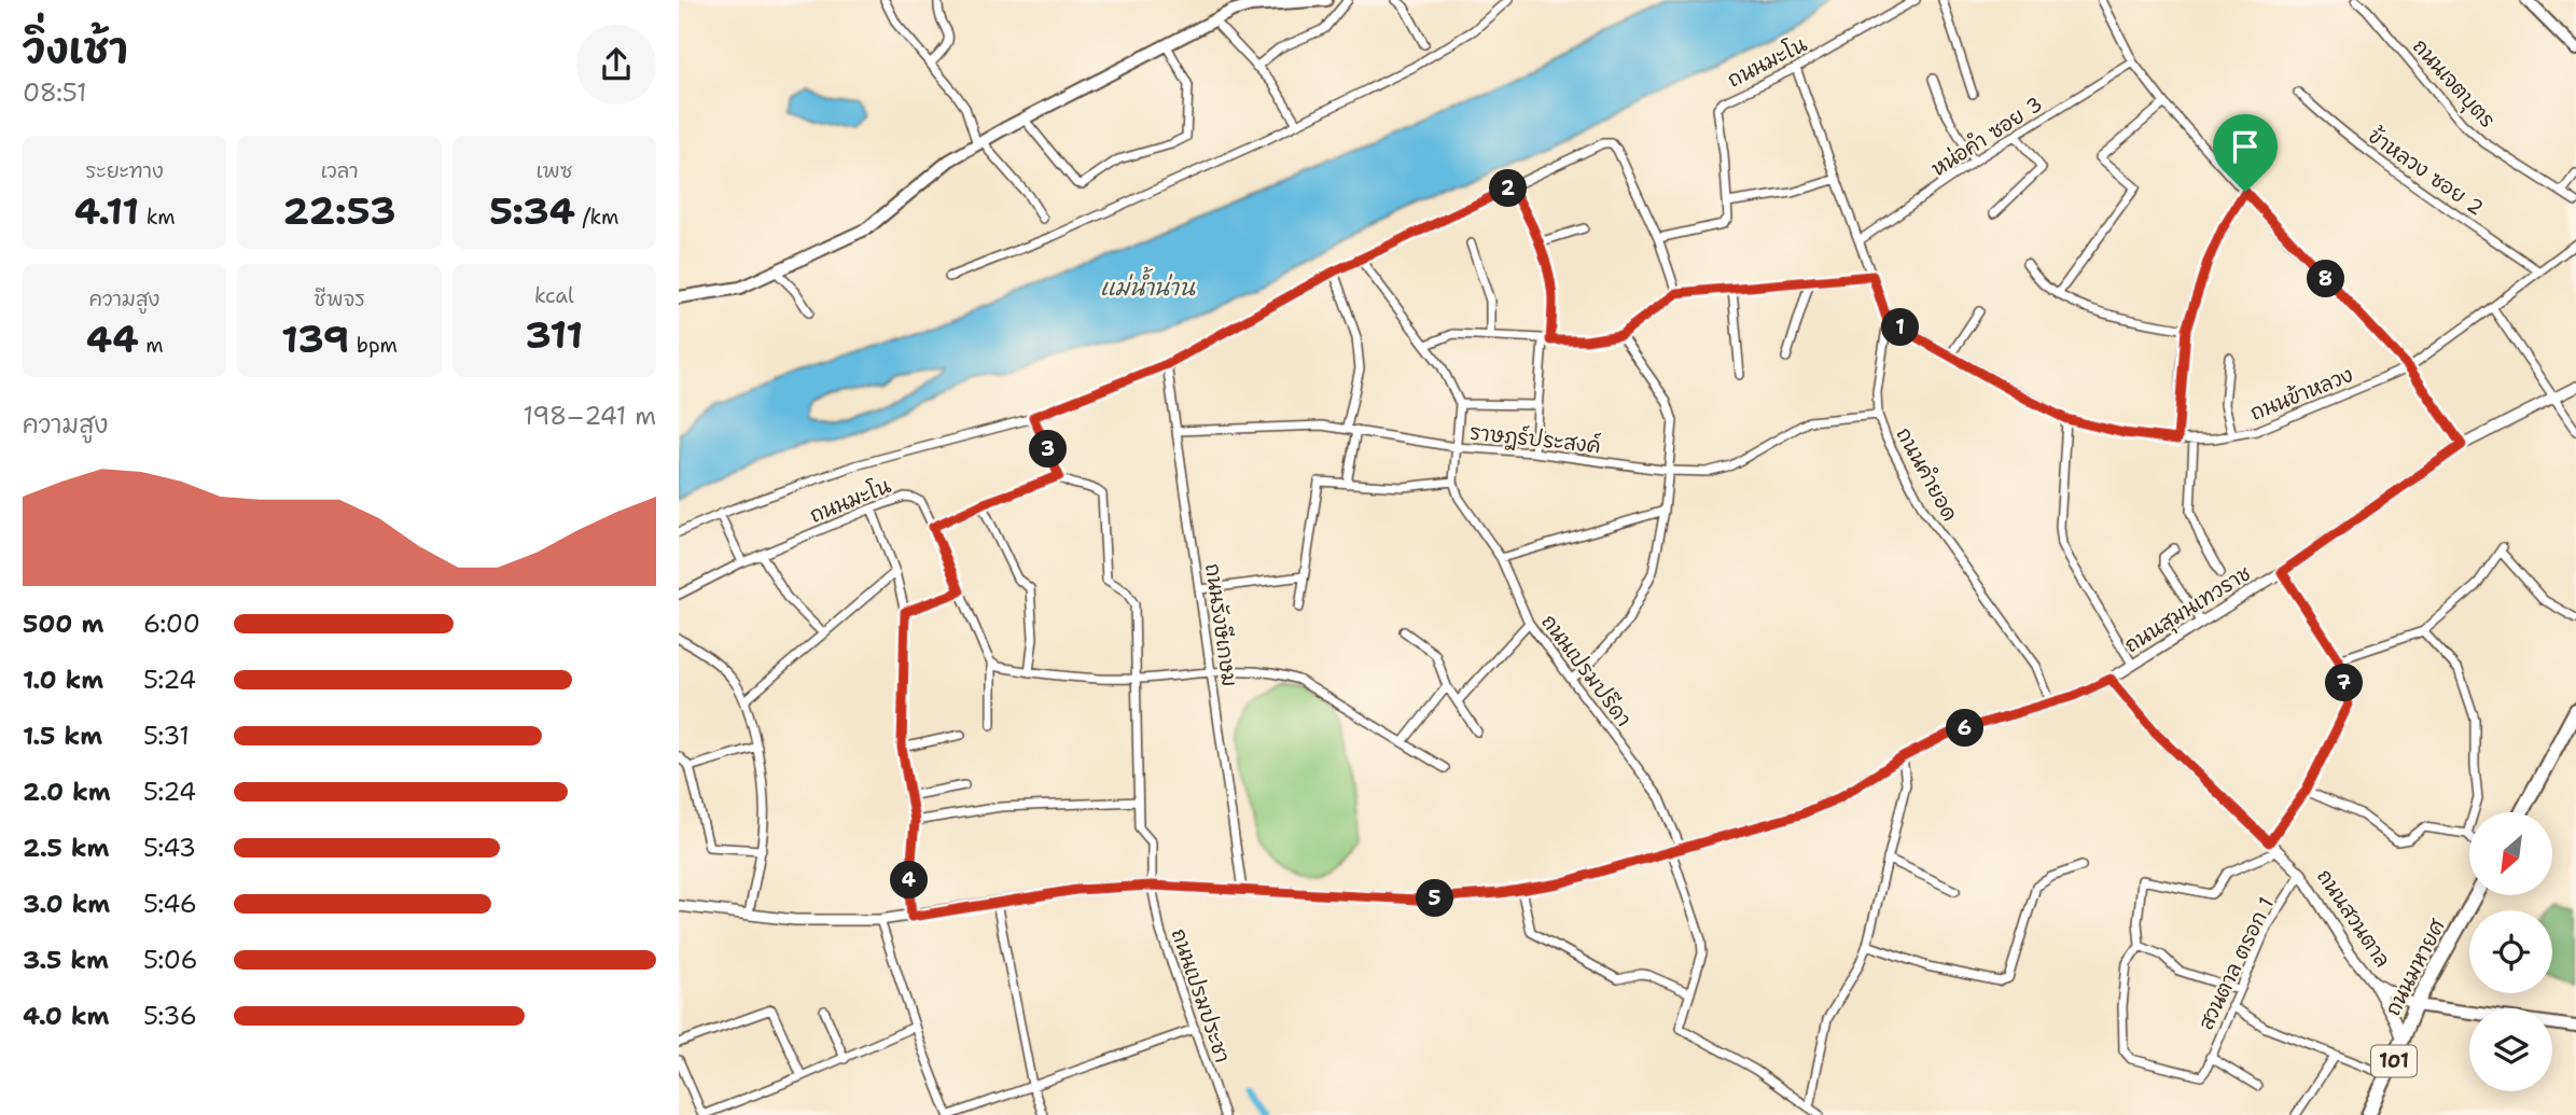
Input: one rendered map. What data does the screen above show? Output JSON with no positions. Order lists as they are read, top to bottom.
{
  "streets": {
    "main road": ["ถนนมหายศ", "101"],
    "street": [
      "ถนนมะโน",
      "ถนนเจตบุตร",
      "หน่อคำ ซอย 3",
      "ข้าหลวง ซอย 2",
      "ถนนข้าหลวง",
      "ราษฎร์ประสงค์",
      "ถนนคำยอด",
      "ถนนสุมนเทวราช",
      "ถนนรังษีเกษม",
      "ถนนเปรมปรีดา",
      "ถนนสวนตาล",
      "สวนตาล ตรอก 1",
      "ถนนเปรมประชา"
    ]
  },
  "crossings": [
    ["ถนนมะโน", "ถนนคำยอด"],
    ["หน่อคำ ซอย 3", "ถนนคำยอด"],
    ["ข้าหลวง ซอย 2", "ถนนข้าหลวง"],
    ["ถนนข้าหลวง", "ถนนคำยอด"],
    ["ราษฎร์ประสงค์", "ถนนคำยอด"],
    ["ราษฎร์ประสงค์", "ถนนรังษีเกษม"],
    ["ถนนคำยอด", "ถนนสุมนเทวราช"],
    ["ถนนสุมนเทวราช", "ถนนรังษีเกษม"],
    ["ถนนสุมนเทวราช", "ถนนเปรมปรีดา"],
    ["ถนนสุมนเทวราช", "ถนนสวนตาล"],
    ["ถนนสุมนเทวราช", "ถนนเปรมประชา"],
    ["ถนนสวนตาล", "สวนตาล ตรอก 1"],
    ["ถนนสวนตาล", "ถนนมหายศ"]
  ],
  "water": ["แม่น้ำน่าน"],
  "north": "bottom left",
  "page": {
    "heading": ["วิ่งเช้า", "08:51"],
    "stats": [
      ["ระยะทาง", "4.11 km"],
      ["เวลา", "22:53"],
      ["เพซ", "5:34 /km"],
      ["ความสูง", "44 m"],
      ["ชีพจร", "139 bpm"],
      ["kcal", "311"]
    ],
    "pins": [
      "2",
      "8",
      "1",
      "3",
      "7",
      "6",
      "4",
      "5"
    ],
    "chart": ["ความสูง", "198–241 m"],
    "list": [
      {
        "name": "500 m",
        "note": "6:00"
      },
      {
        "name": "1.0 km",
        "note": "5:24"
      },
      {
        "name": "1.5 km",
        "note": "5:31"
      },
      {
        "name": "2.0 km",
        "note": "5:24"
      },
      {
        "name": "2.5 km",
        "note": "5:43"
      },
      {
        "name": "3.0 km",
        "note": "5:46"
      },
      {
        "name": "3.5 km",
        "note": "5:06"
      },
      {
        "name": "4.0 km",
        "note": "5:36"
      }
    ]
  }
}
